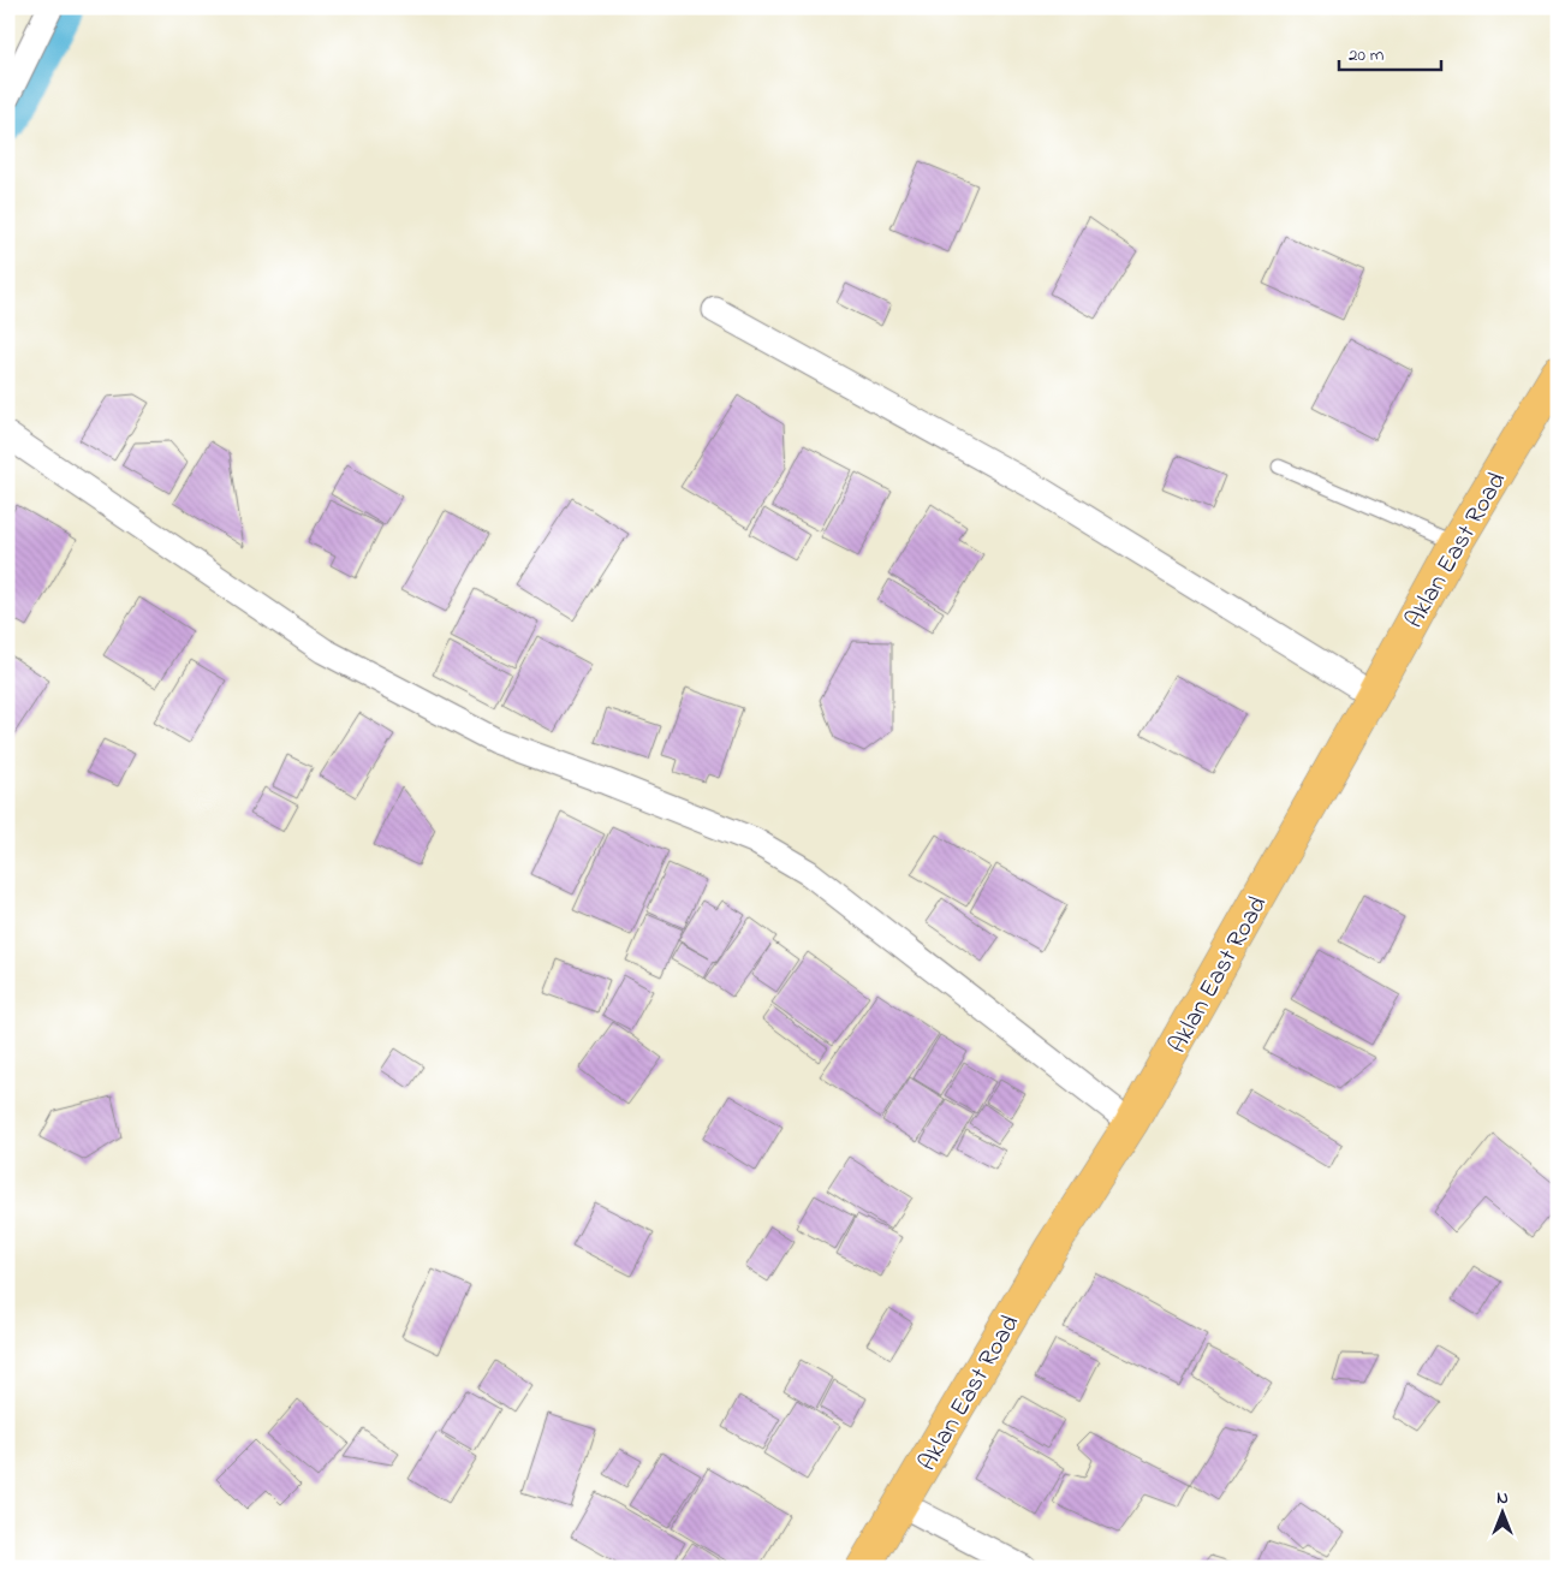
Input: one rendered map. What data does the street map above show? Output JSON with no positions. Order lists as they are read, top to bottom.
{
  "streets": {
    "main road": ["Aklan East Road"]
  },
  "scale_bar": "20 m",
  "north": "top"
}
